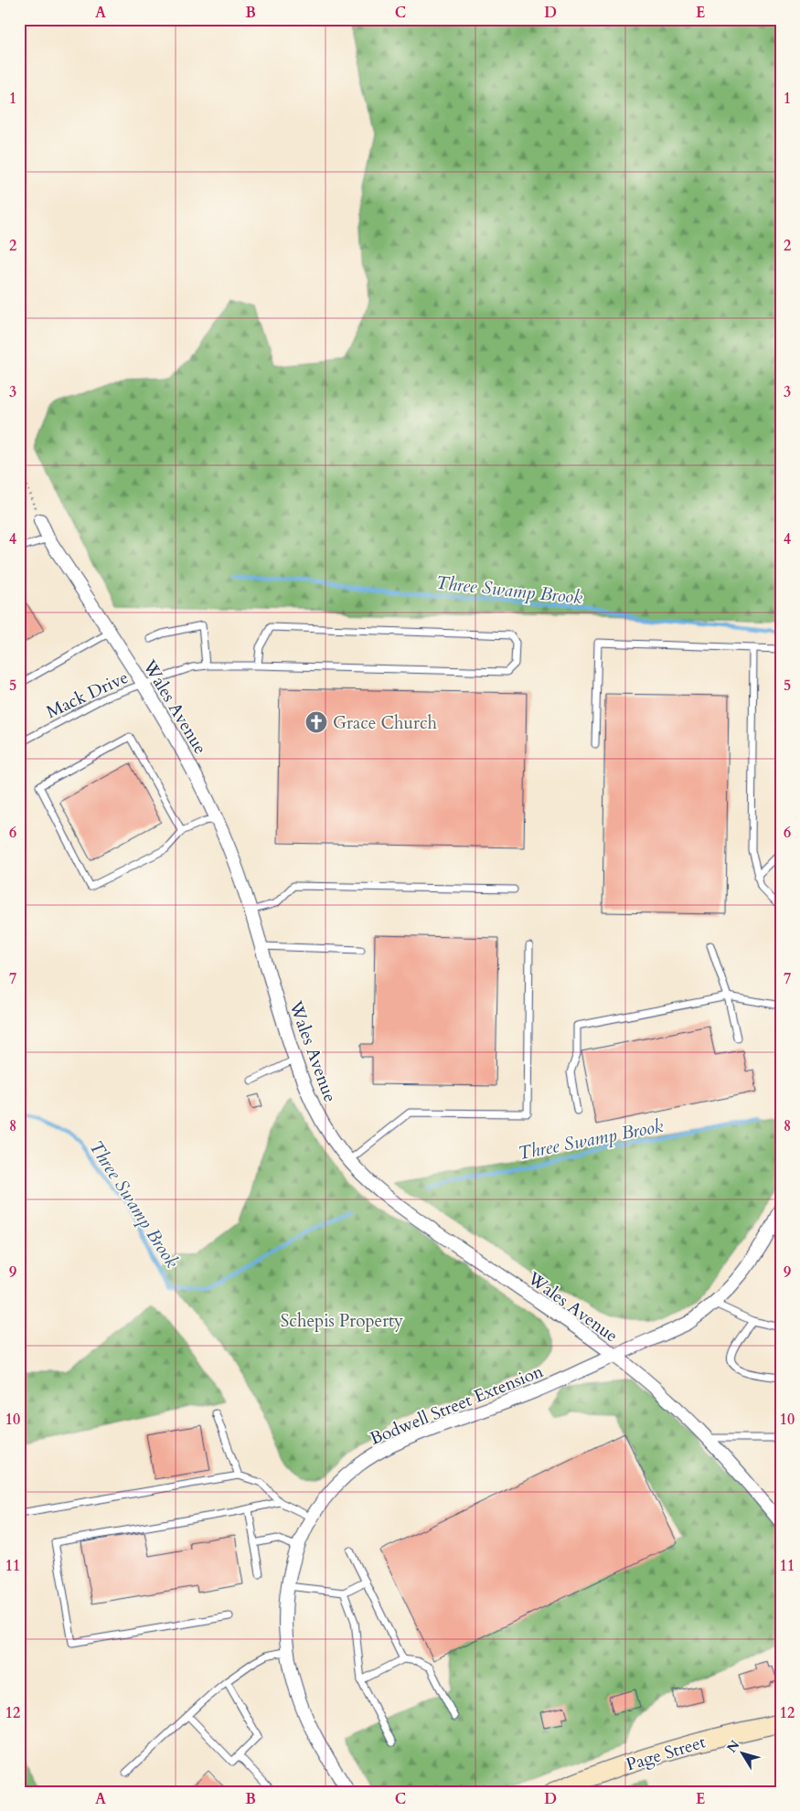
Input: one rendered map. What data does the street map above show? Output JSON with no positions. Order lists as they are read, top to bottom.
{
  "streets": {
    "main road": ["Page Street"],
    "street": ["Wales Avenue", "Bodwell Street Extension"],
    "lane": ["Mack Drive"]
  },
  "crossings": [
    ["Mack Drive", "Wales Avenue"],
    ["Wales Avenue", "Bodwell Street Extension"]
  ],
  "water": ["Three Swamp Brook"],
  "parks": ["Schepis Property"],
  "places": {
    "church": ["Grace Church"]
  },
  "north": "top left",
  "grid": {
    "columns": [
      "A",
      "B",
      "C",
      "D",
      "E"
    ],
    "rows": [
      "1",
      "2",
      "3",
      "4",
      "5",
      "6",
      "7",
      "8",
      "9",
      "10",
      "11",
      "12"
    ]
  }
}
